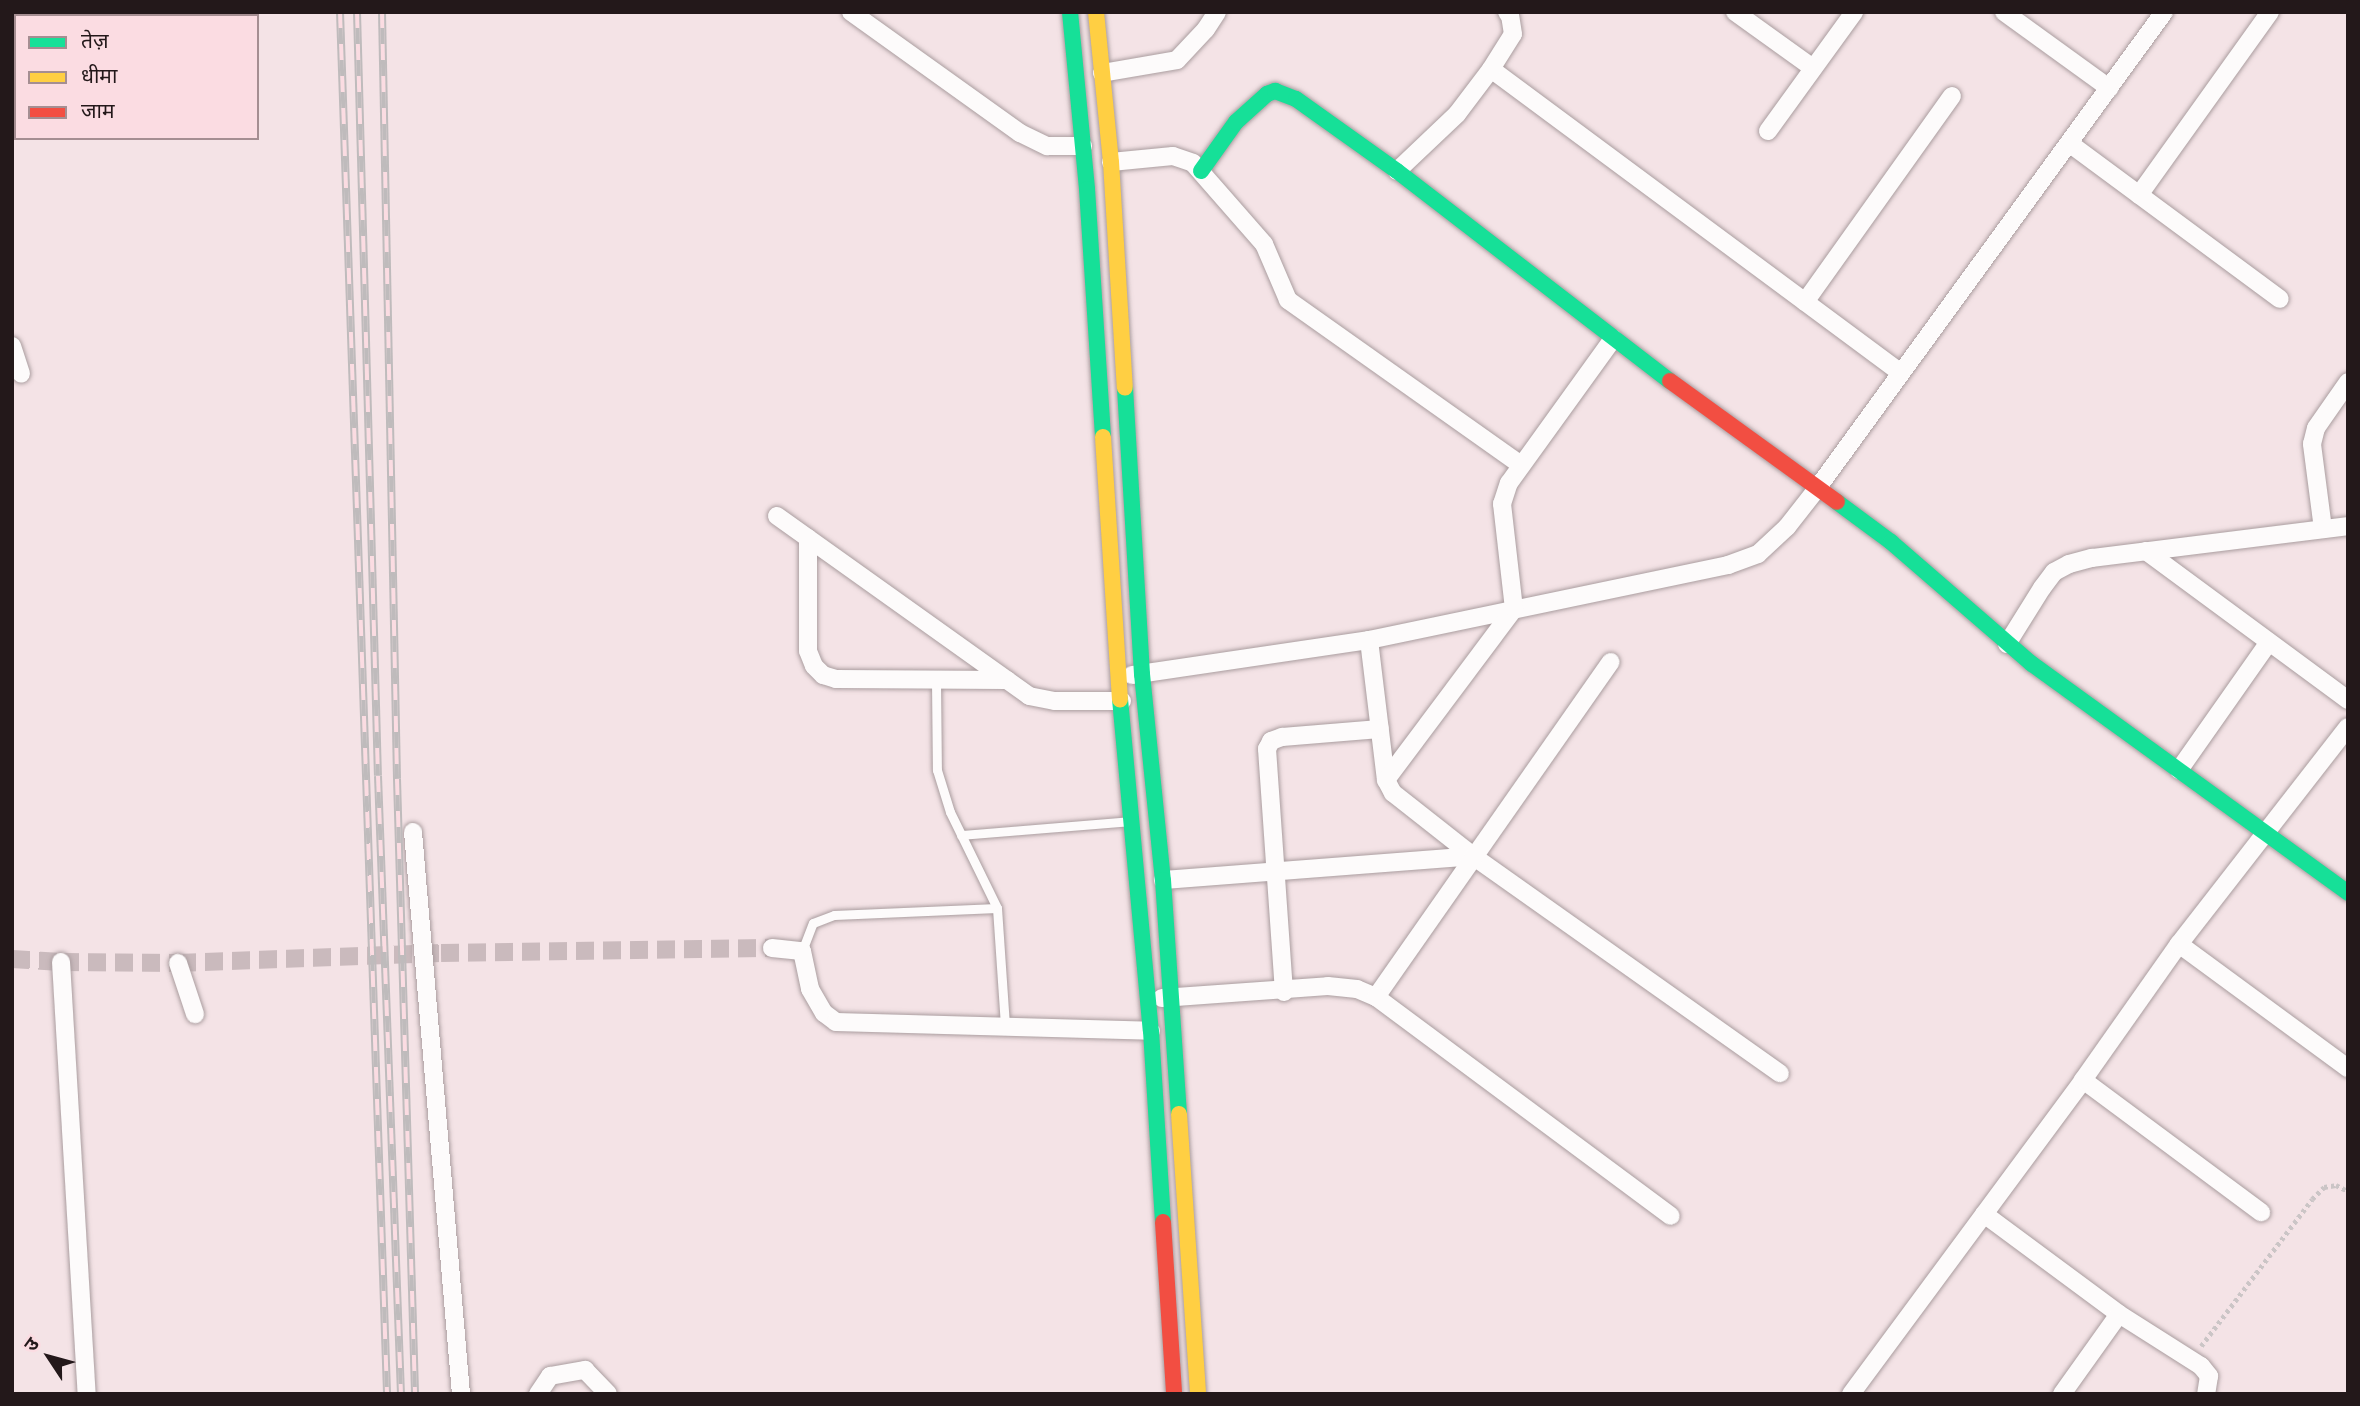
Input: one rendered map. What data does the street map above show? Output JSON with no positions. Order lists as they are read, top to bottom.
{
  "legend": ["तेज़", "धीमा", "जाम"],
  "north": "top left"
}
